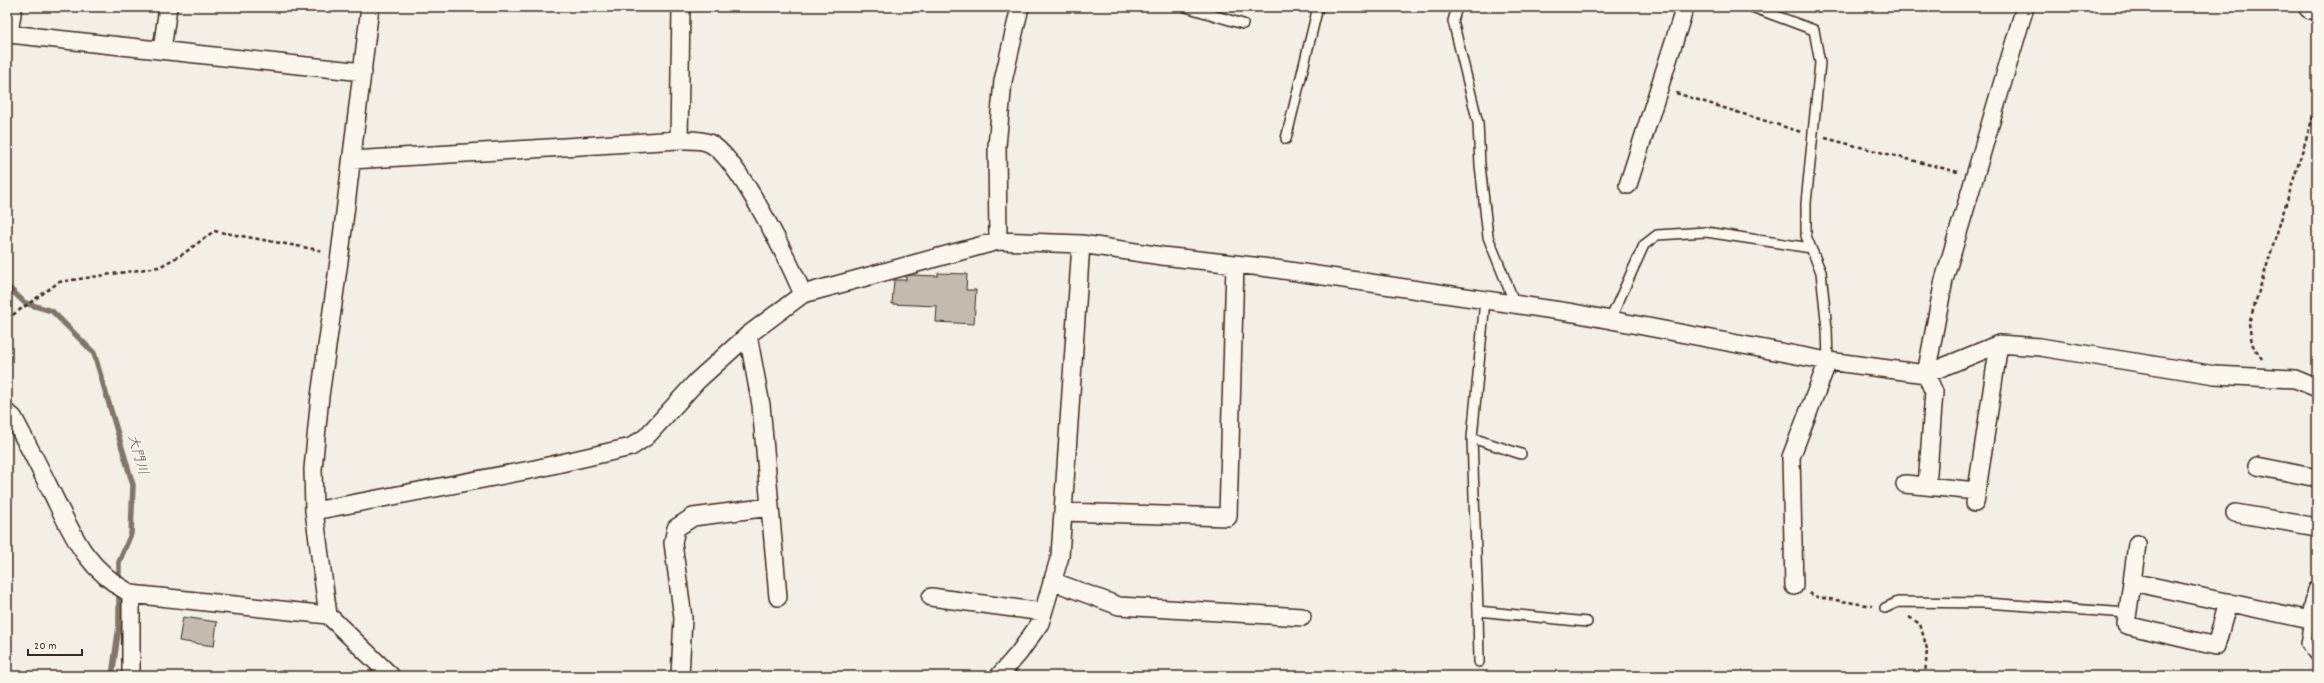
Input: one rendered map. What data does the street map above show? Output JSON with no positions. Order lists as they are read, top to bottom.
{
  "water": ["大門川"],
  "scale_bar": "20 m"
}
